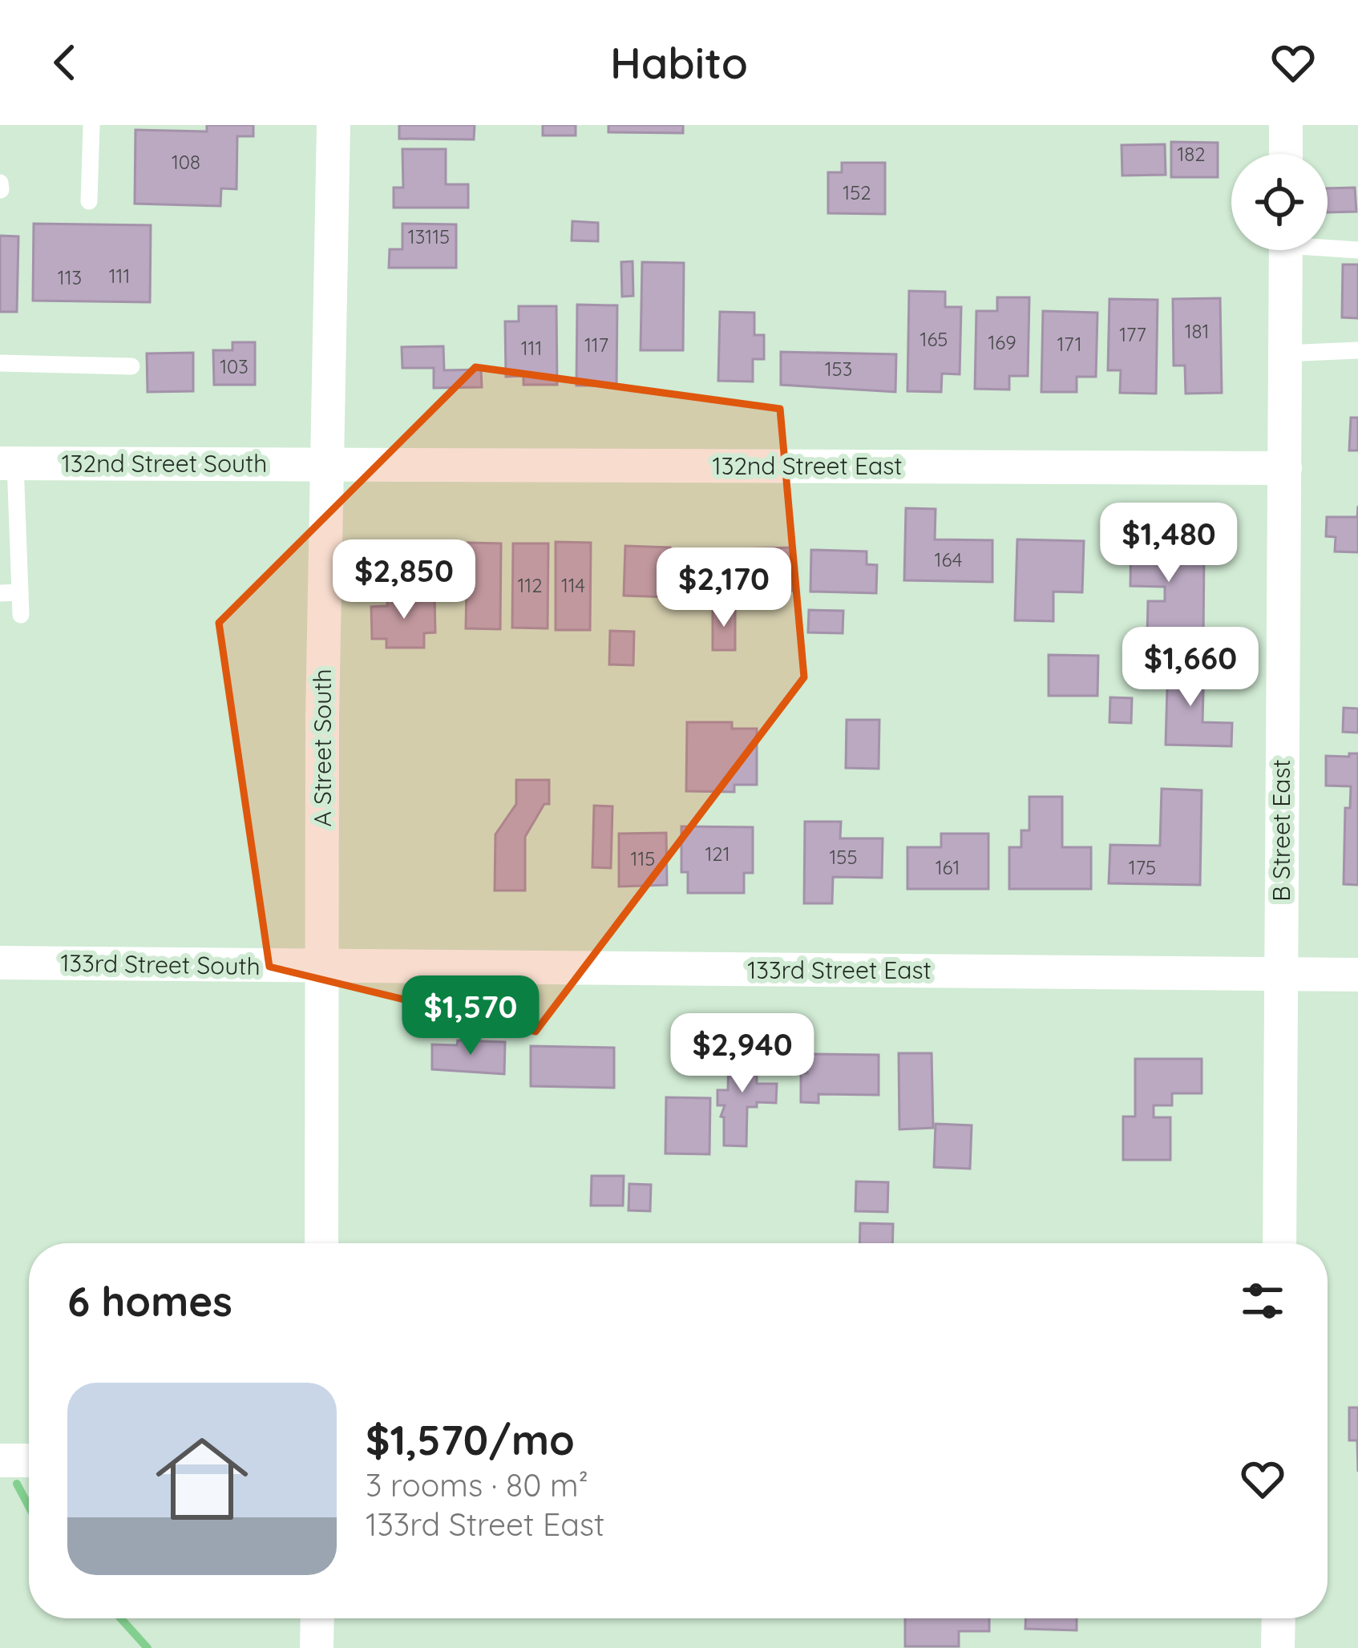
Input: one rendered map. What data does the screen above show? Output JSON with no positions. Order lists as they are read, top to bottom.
{
  "streets": {
    "street": [
      "132nd Street South",
      "132nd Street East",
      "A Street South",
      "B Street East",
      "133rd Street South",
      "133rd Street East"
    ]
  },
  "crossings": [
    ["132nd Street South", "132nd Street East"],
    ["132nd Street South", "A Street South"],
    ["132nd Street East", "A Street South"],
    ["132nd Street East", "B Street East"],
    ["A Street South", "133rd Street South"],
    ["A Street South", "133rd Street East"],
    ["B Street East", "133rd Street East"],
    ["133rd Street South", "133rd Street East"]
  ],
  "house_numbers": [
    "182",
    "108",
    "152",
    "13115",
    "111",
    "113",
    "181",
    "177",
    "165",
    "169",
    "171",
    "117",
    "111",
    "103",
    "153",
    "164",
    "112",
    "114",
    "121",
    "155",
    "115",
    "161",
    "175"
  ],
  "page": {
    "header": "Habito",
    "price": [
      "$1,480",
      "$2,850",
      "$2,170",
      "$1,660",
      "$1,570",
      "$2,940"
    ],
    "heading": "6 homes",
    "list": [
      {
        "name": "$1,570/mo",
        "note": "3 rooms · 80 m² · 133rd Street East"
      }
    ]
  }
}
